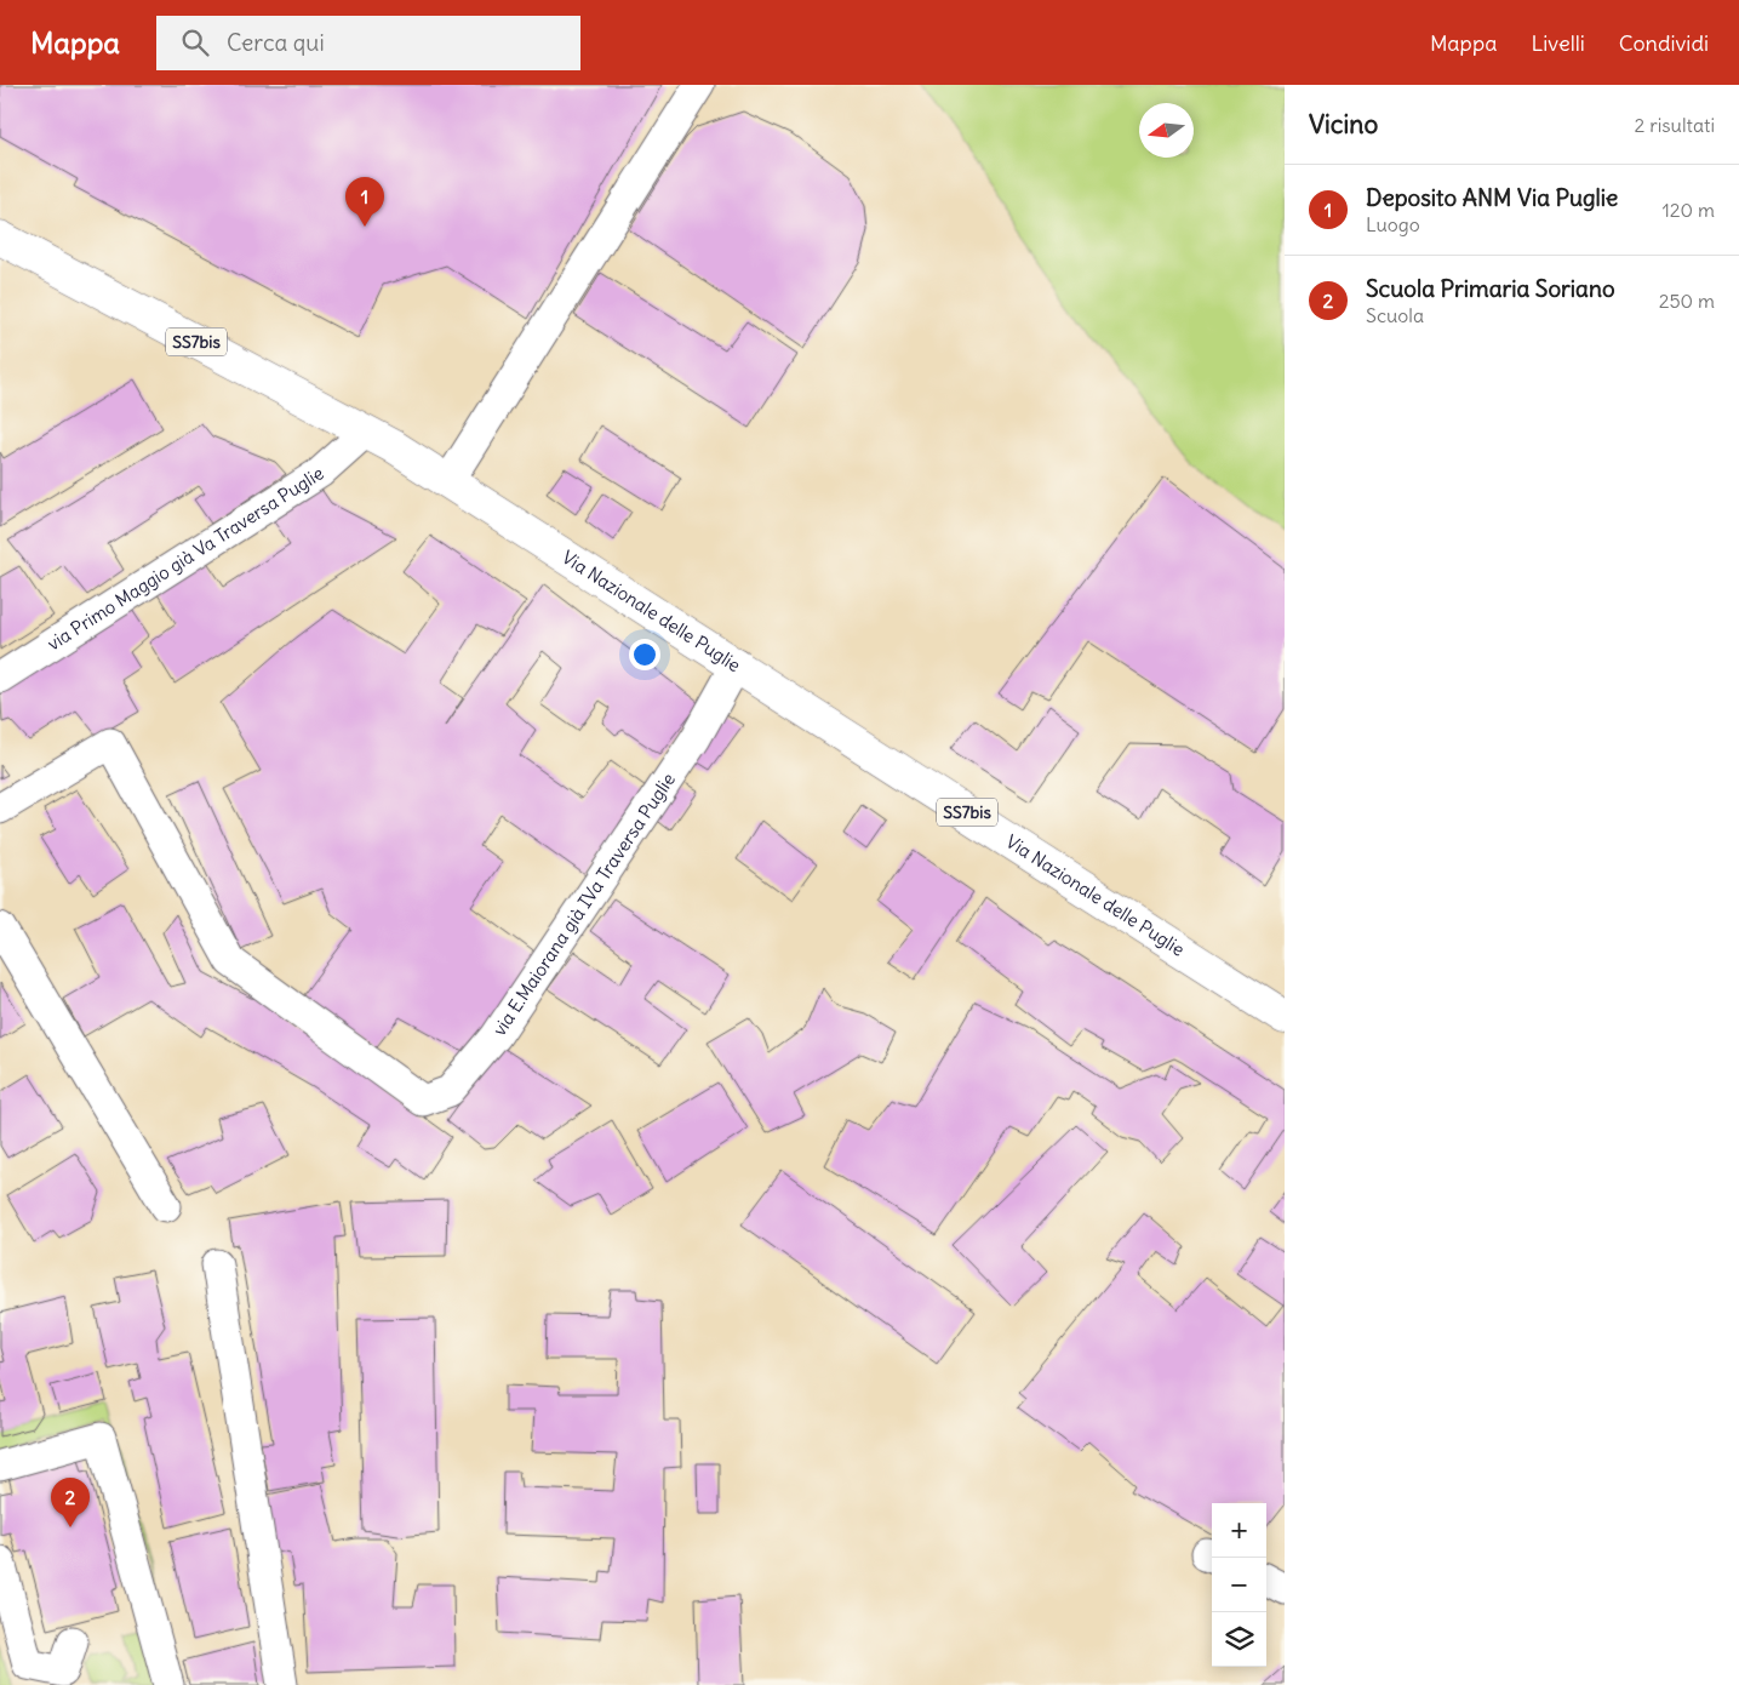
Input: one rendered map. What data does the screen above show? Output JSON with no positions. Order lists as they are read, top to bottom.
{
  "streets": {
    "main road": ["SS7bis", "Via Nazionale delle Puglie"],
    "street": ["via Primo Maggio già Va Traversa Puglie", "via E.Maiorana già IVa Traversa Puglie"]
  },
  "crossings": [
    ["via Primo Maggio già Va Traversa Puglie", "Via Nazionale delle Puglie"],
    ["Via Nazionale delle Puglie", "via E.Maiorana già IVa Traversa Puglie"]
  ],
  "north": "left",
  "page": {
    "header": "Mappa",
    "search": "Cerca qui",
    "nav": ["Mappa", "Livelli", "Condividi"],
    "heading": ["Vicino", "2 risultati"],
    "list": [
      {
        "mark": "1",
        "name": "Deposito ANM Via Puglie",
        "note": "Luogo",
        "value": "120 m"
      },
      {
        "mark": "2",
        "name": "Scuola Primaria Soriano",
        "note": "Scuola",
        "value": "250 m"
      }
    ],
    "pins": ["1", "2"],
    "map_buttons": ["+", "−"]
  }
}
